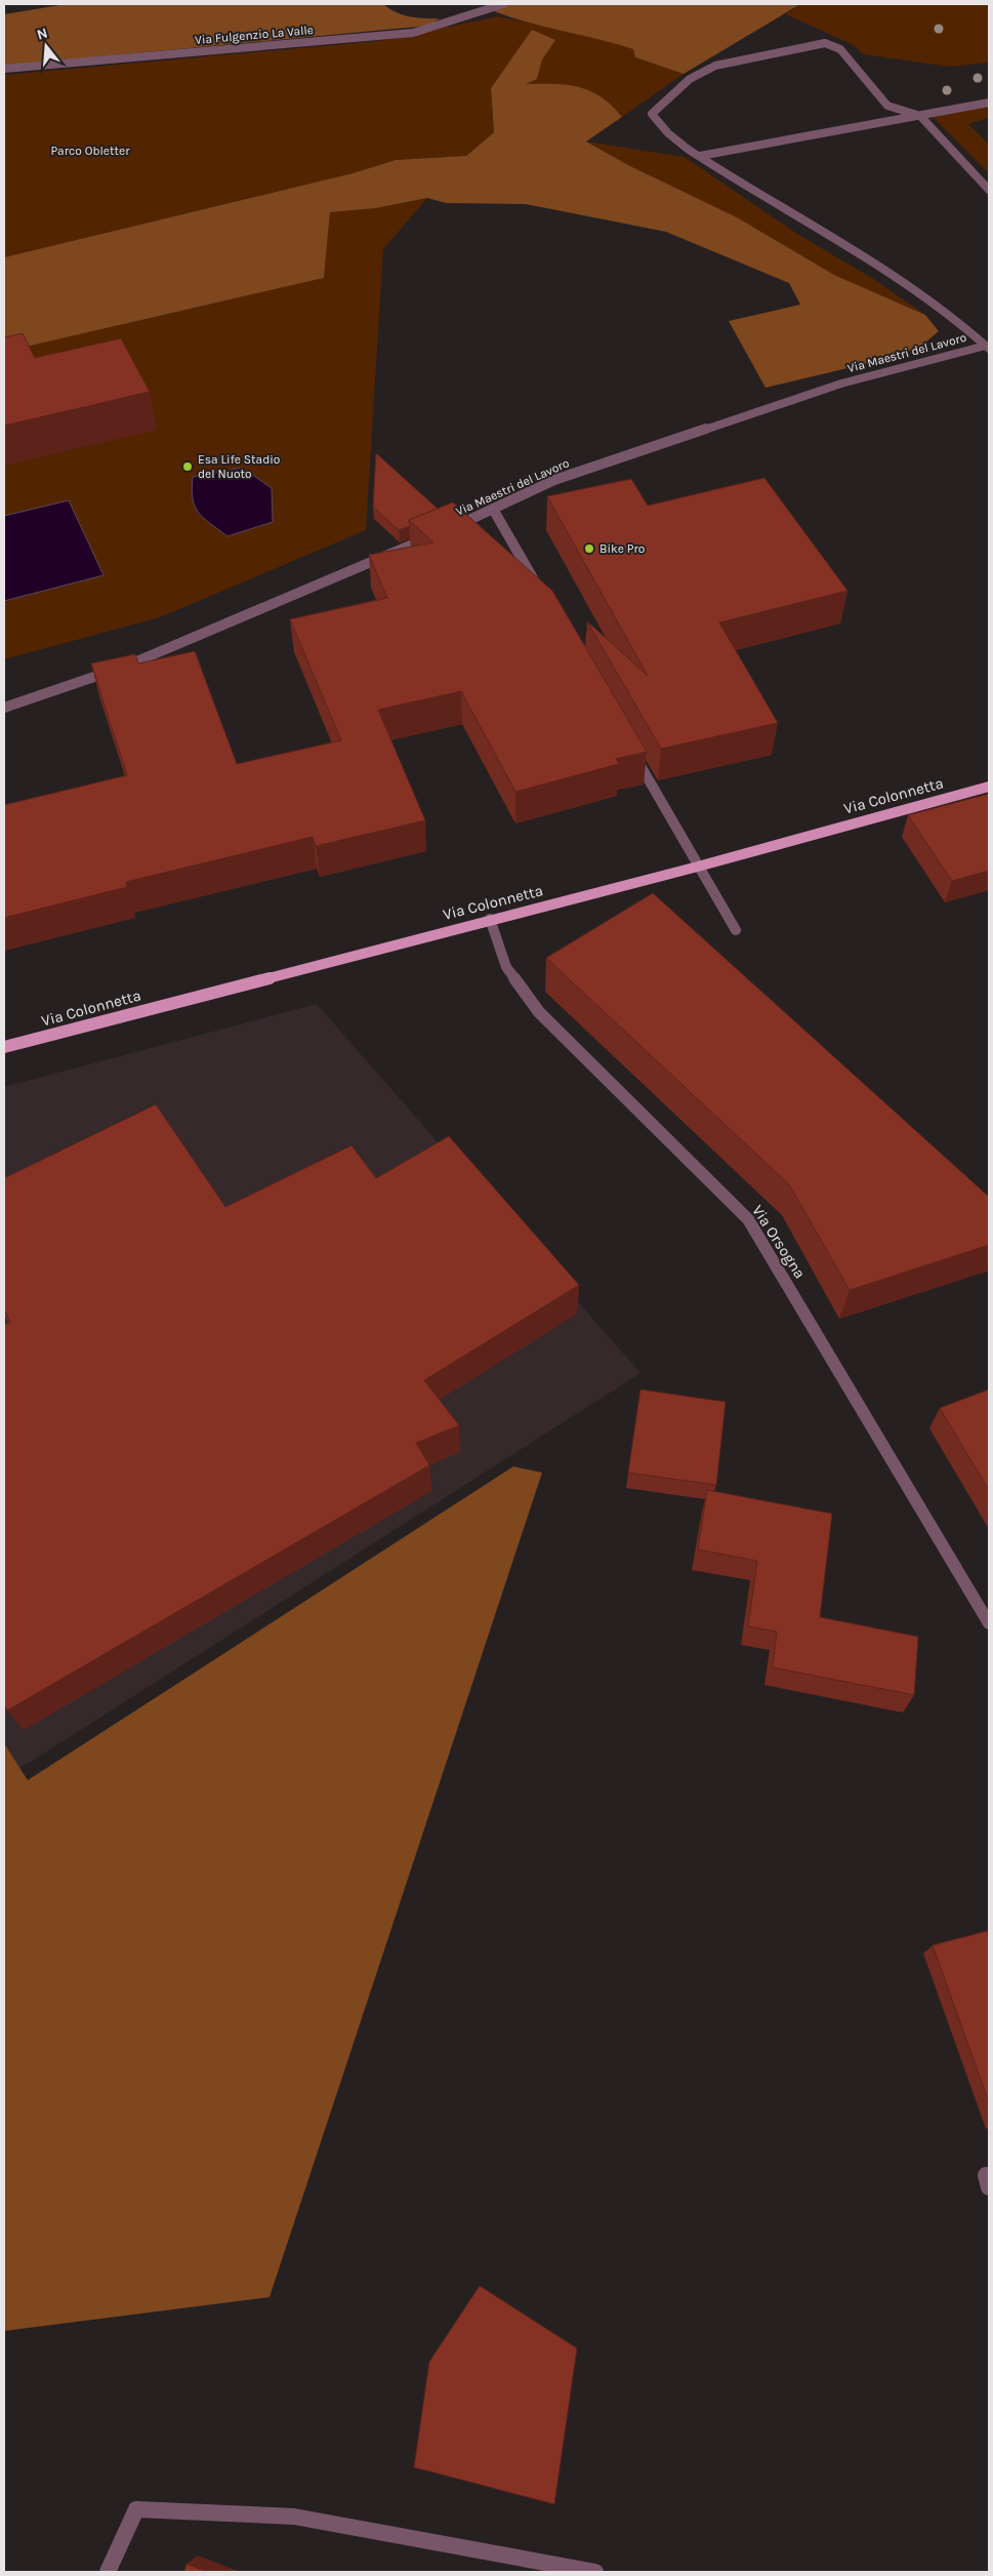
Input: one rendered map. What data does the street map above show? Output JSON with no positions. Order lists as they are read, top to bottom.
{
  "streets": {
    "main road": ["Via Colonnetta"],
    "street": ["Via Fulgenzio La Valle", "Via Maestri del Lavoro", "Via Orsogna"]
  },
  "crossings": [
    ["Via Colonnetta", "Via Orsogna"]
  ],
  "parks": ["Parco Obletter"],
  "places": ["Esa Life Stadio del Nuoto", "Bike Pro"],
  "north": "top"
}
